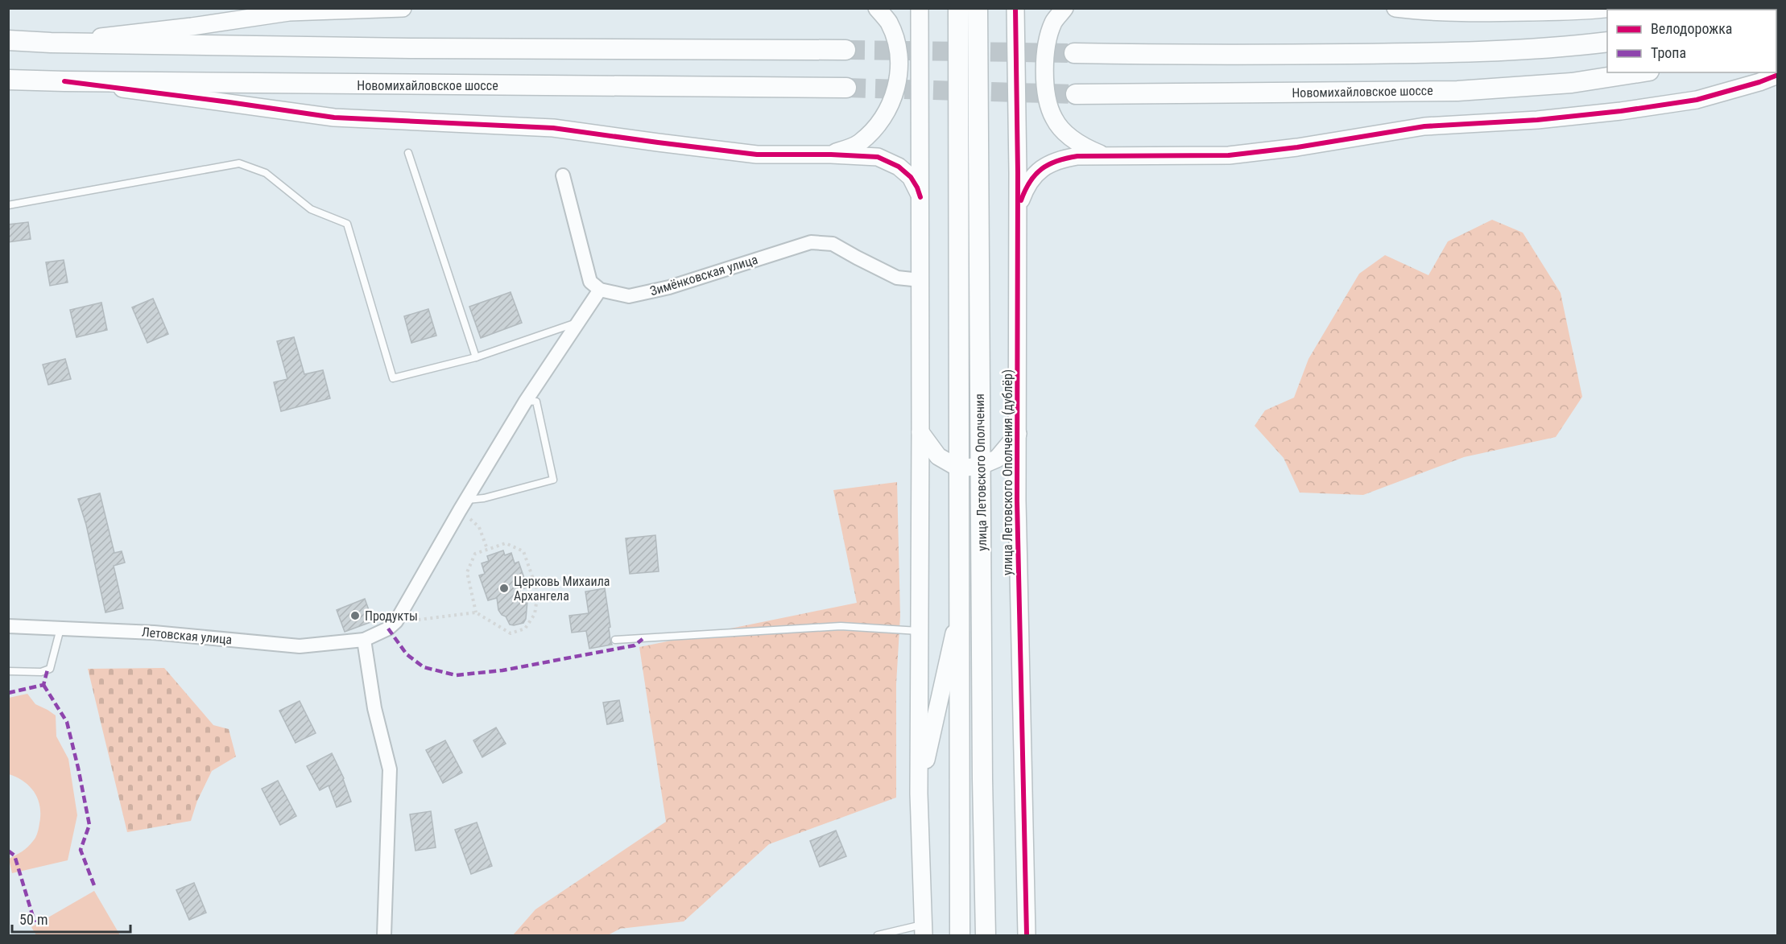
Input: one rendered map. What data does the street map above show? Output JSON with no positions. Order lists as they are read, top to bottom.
{
  "streets": {
    "main road": ["Новомихайловское шоссе", "улица Летовского Ополчения"],
    "street": ["Зимёнковская улица", "улица Летовского Ополчения (дублёр)", "Летовская улица"]
  },
  "places": ["Церковь Михаила Архангела", "Продукты"],
  "legend": ["Велодорожка", "Тропа"],
  "scale_bar": "50 m"
}
